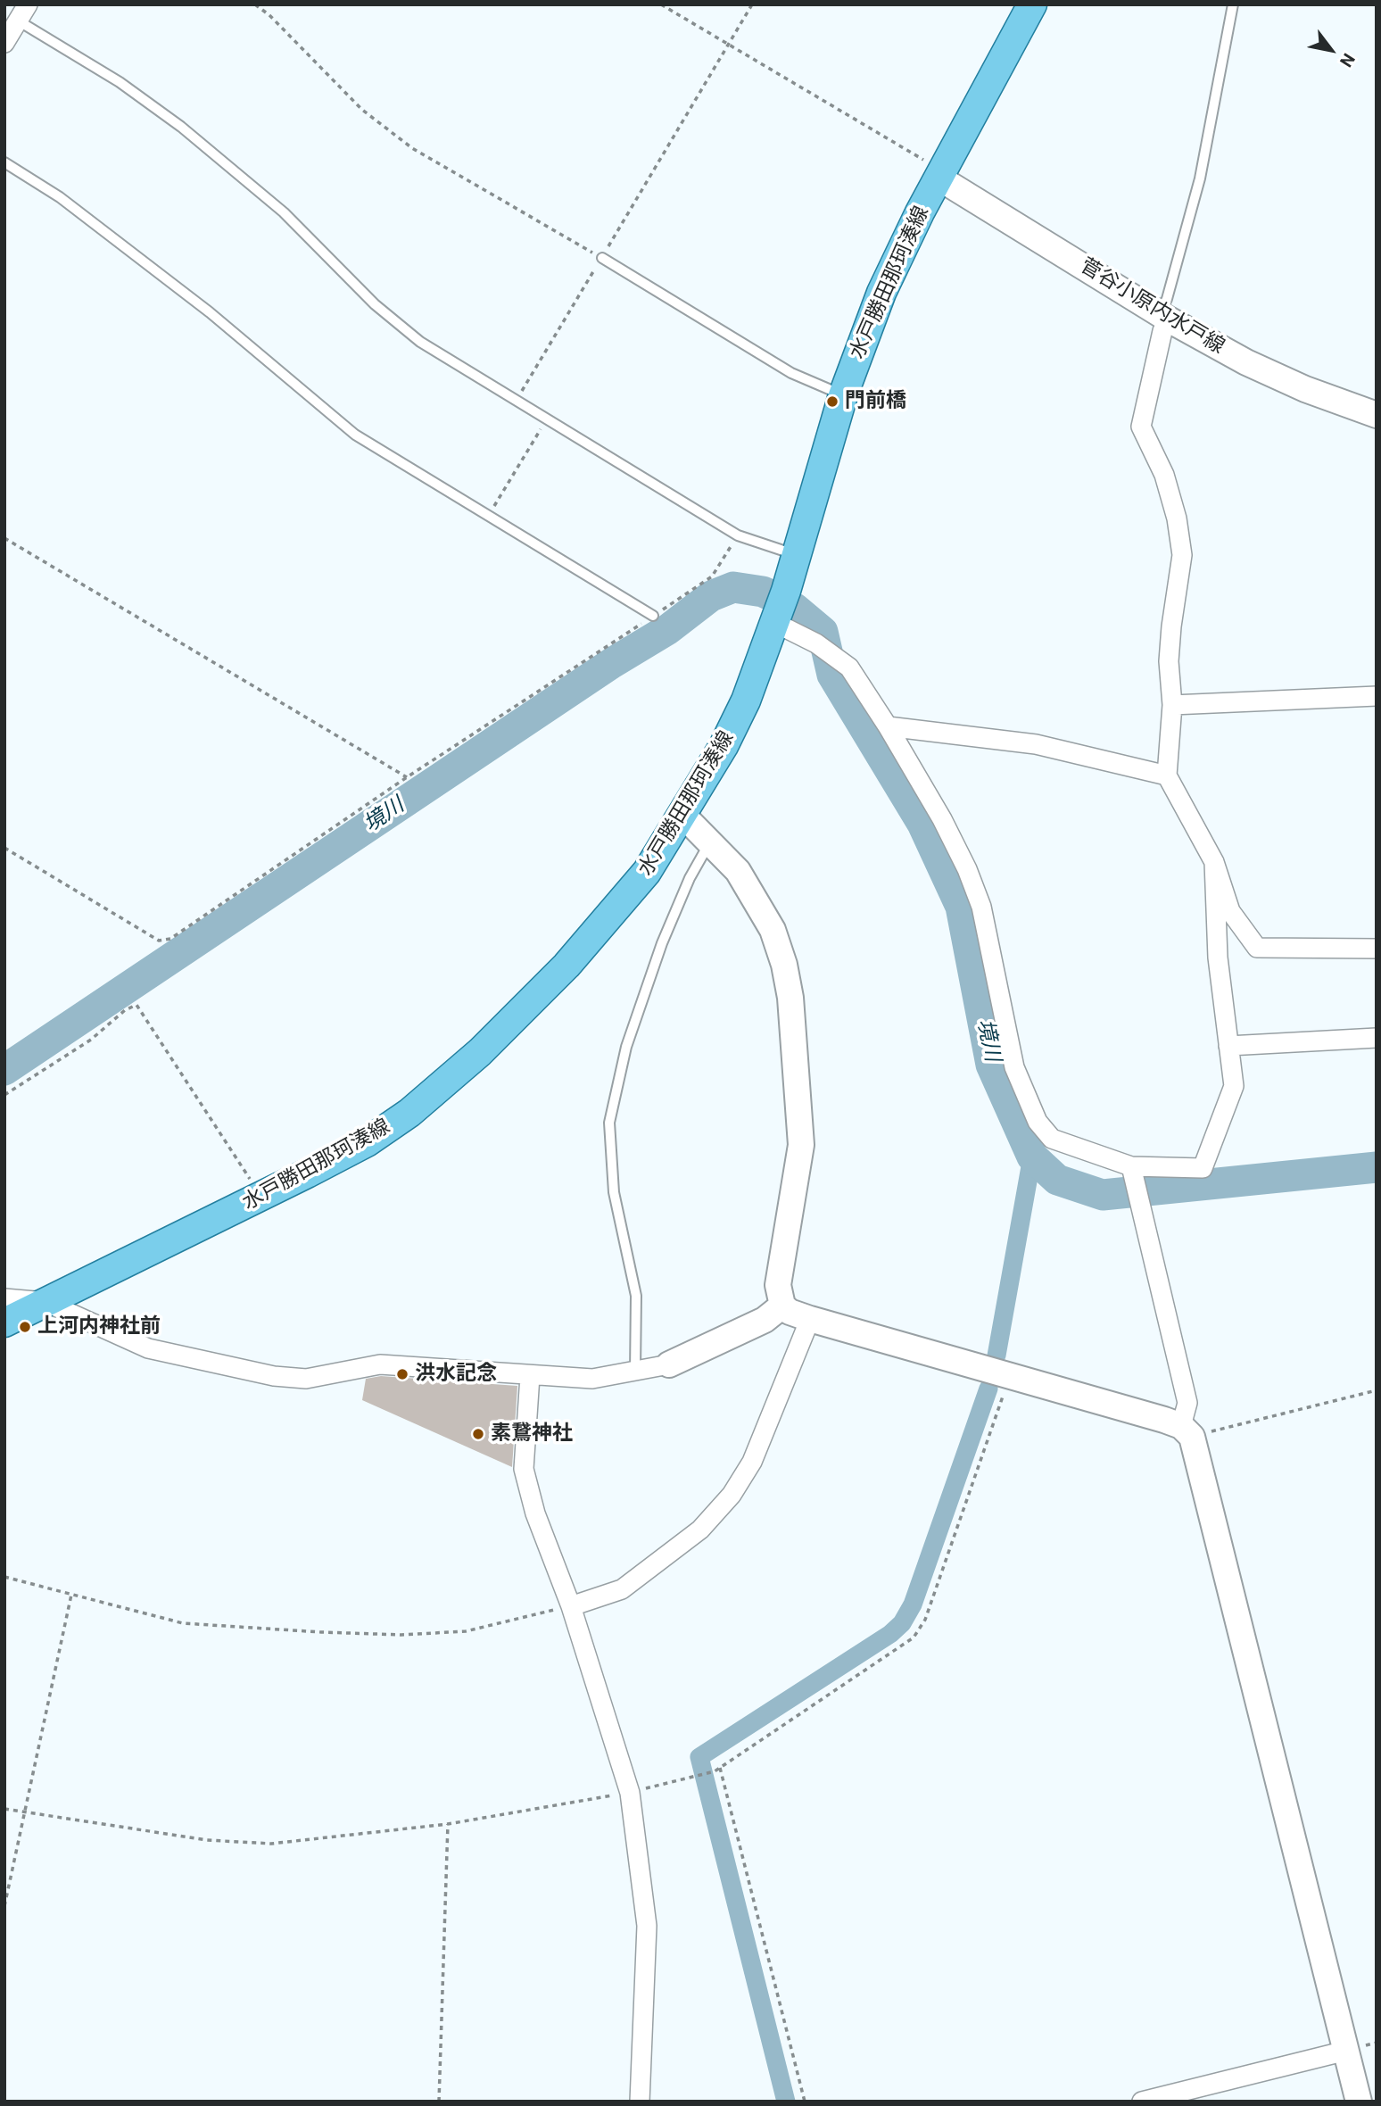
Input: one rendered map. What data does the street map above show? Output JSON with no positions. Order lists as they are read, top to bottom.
{
  "streets": {
    "main road": ["水戸勝田那珂湊線"],
    "street": ["菅谷小原内水戸線"]
  },
  "crossings": [
    ["水戸勝田那珂湊線", "菅谷小原内水戸線"]
  ],
  "water": ["境川"],
  "places": [
    "門前橋",
    "上河内神社前",
    "洪水記念",
    "素鵞神社"
  ],
  "north": "bottom right"
}
